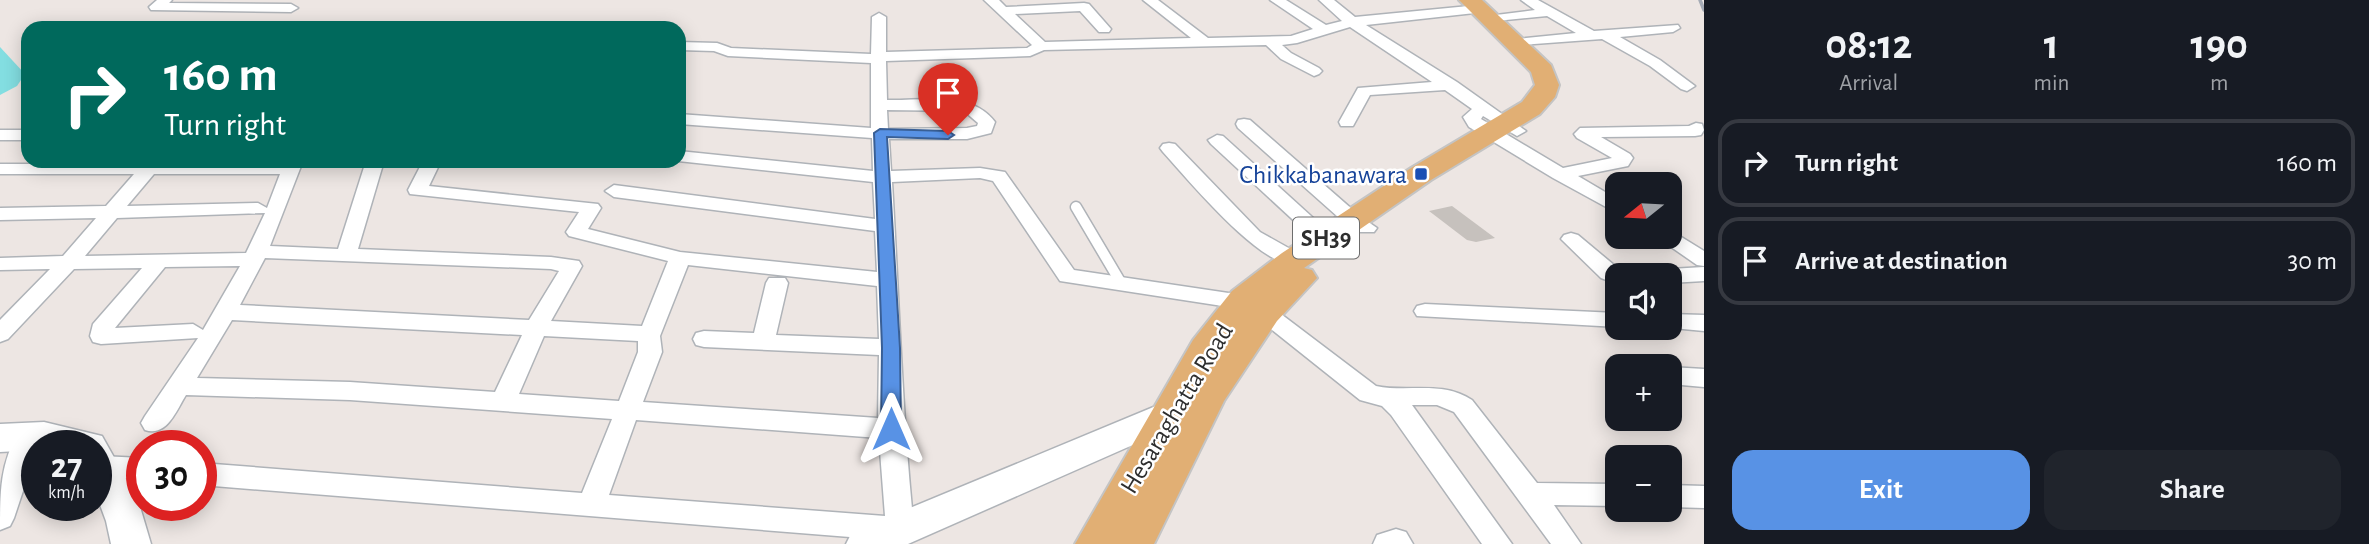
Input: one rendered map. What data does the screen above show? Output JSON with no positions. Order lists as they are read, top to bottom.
{
  "streets": {
    "main road": ["SH39", "Hesaraghatta Road"]
  },
  "places": {
    "transit": ["Chikkabanawara"]
  },
  "north": "left",
  "page": {
    "eta": [
      "08:12",
      "Arrival",
      "1",
      "min",
      "190",
      "m"
    ],
    "turn": ["160 m", "Turn right"],
    "list": [
      {
        "name": "Turn right",
        "value": "160 m"
      },
      {
        "name": "Arrive at destination",
        "value": "30 m"
      }
    ],
    "map_buttons": ["+", "−"],
    "speed": "27 km/h",
    "limit": "30",
    "buttons": ["Exit", "Share"]
  }
}
